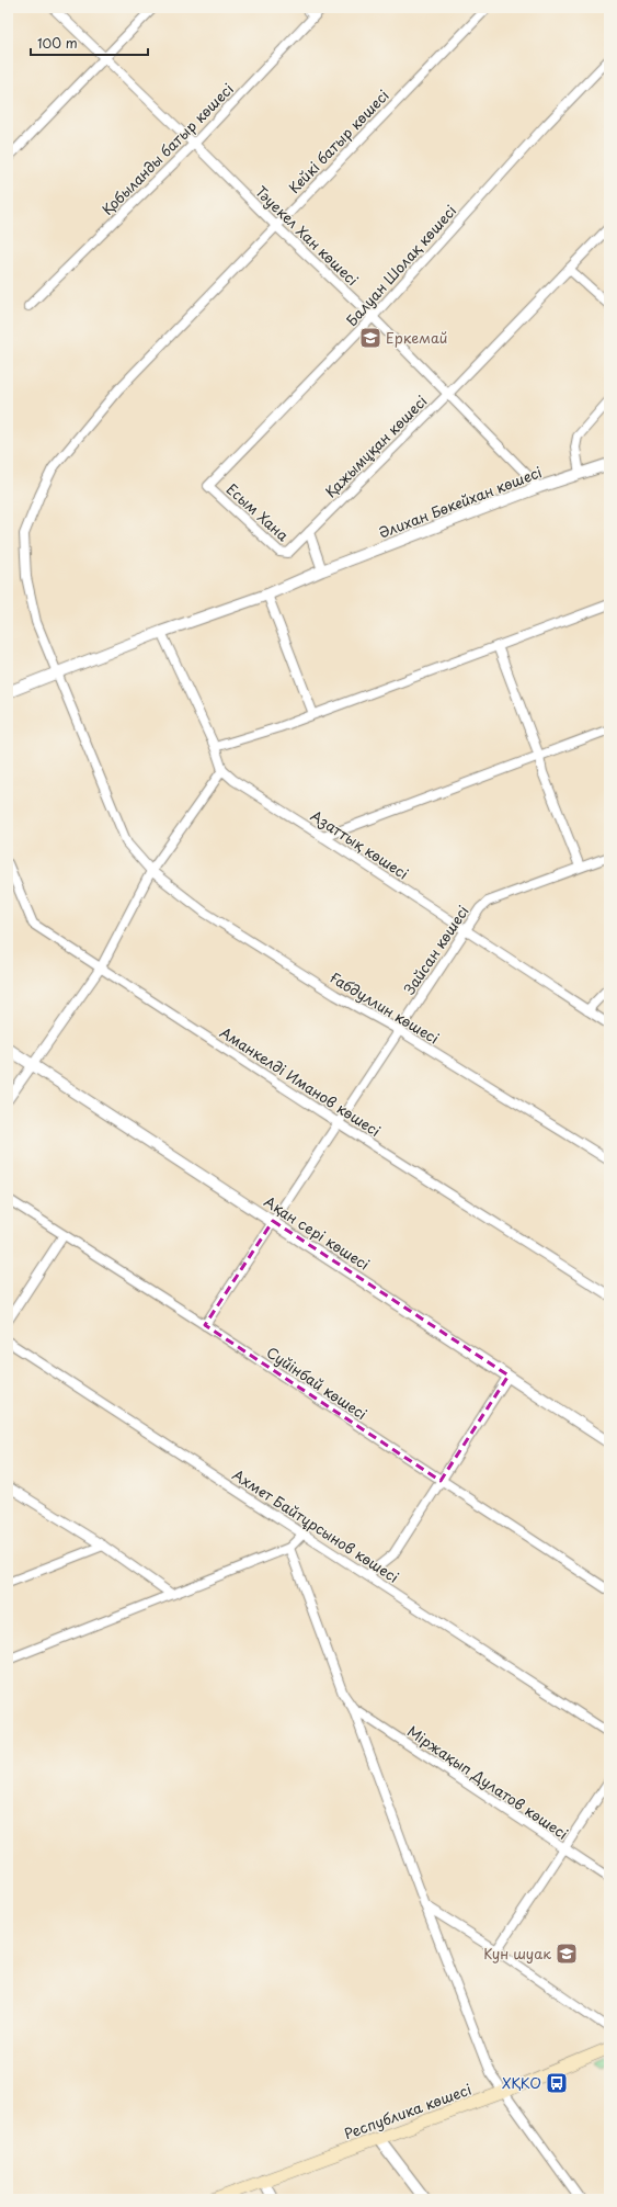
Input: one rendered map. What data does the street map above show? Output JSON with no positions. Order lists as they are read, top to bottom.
{
  "streets": {
    "main road": ["Республика көшесі"],
    "street": [
      "Кейкі батыр көшесі",
      "Қобыланды батыр көшесі",
      "Тәуекел Хан көшесі",
      "Балуан Шолақ көшесі",
      "Қажымұқан көшесі",
      "Әлихан Бөкейхан көшесі",
      "Есым Хана",
      "Азаттық көшесі",
      "Зайсан көшесі",
      "Ғабдуллин көшесі",
      "Аманкелді Иманов көшесі",
      "Ақан сері көшесі",
      "Суйінбай көшесі",
      "Ахмет Байтұрсынов көшесі",
      "Міржақып Дулатов көшесі"
    ]
  },
  "crossings": [
    ["Кейкі батыр көшесі", "Тәуекел Хан көшесі"],
    ["Кейкі батыр көшесі", "Ғабдуллин көшесі"],
    ["Қобыланды батыр көшесі", "Тәуекел Хан көшесі"],
    ["Тәуекел Хан көшесі", "Балуан Шолақ көшесі"],
    ["Тәуекел Хан көшесі", "Қажымұқан көшесі"],
    ["Тәуекел Хан көшесі", "Әлихан Бөкейхан көшесі"],
    ["Балуан Шолақ көшесі", "Есым Хана"],
    ["Қажымұқан көшесі", "Есым Хана"],
    ["Азаттық көшесі", "Зайсан көшесі"],
    ["Зайсан көшесі", "Ғабдуллин көшесі"],
    ["Зайсан көшесі", "Аманкелді Иманов көшесі"],
    ["Зайсан көшесі", "Ақан сері көшесі"],
    ["Зайсан көшесі", "Суйінбай көшесі"]
  ],
  "places": {
    "school or university": ["Еркемай", "Кун шуак"],
    "bus stop": ["ХҚКО"]
  },
  "scale_bar": "100 m"
}
